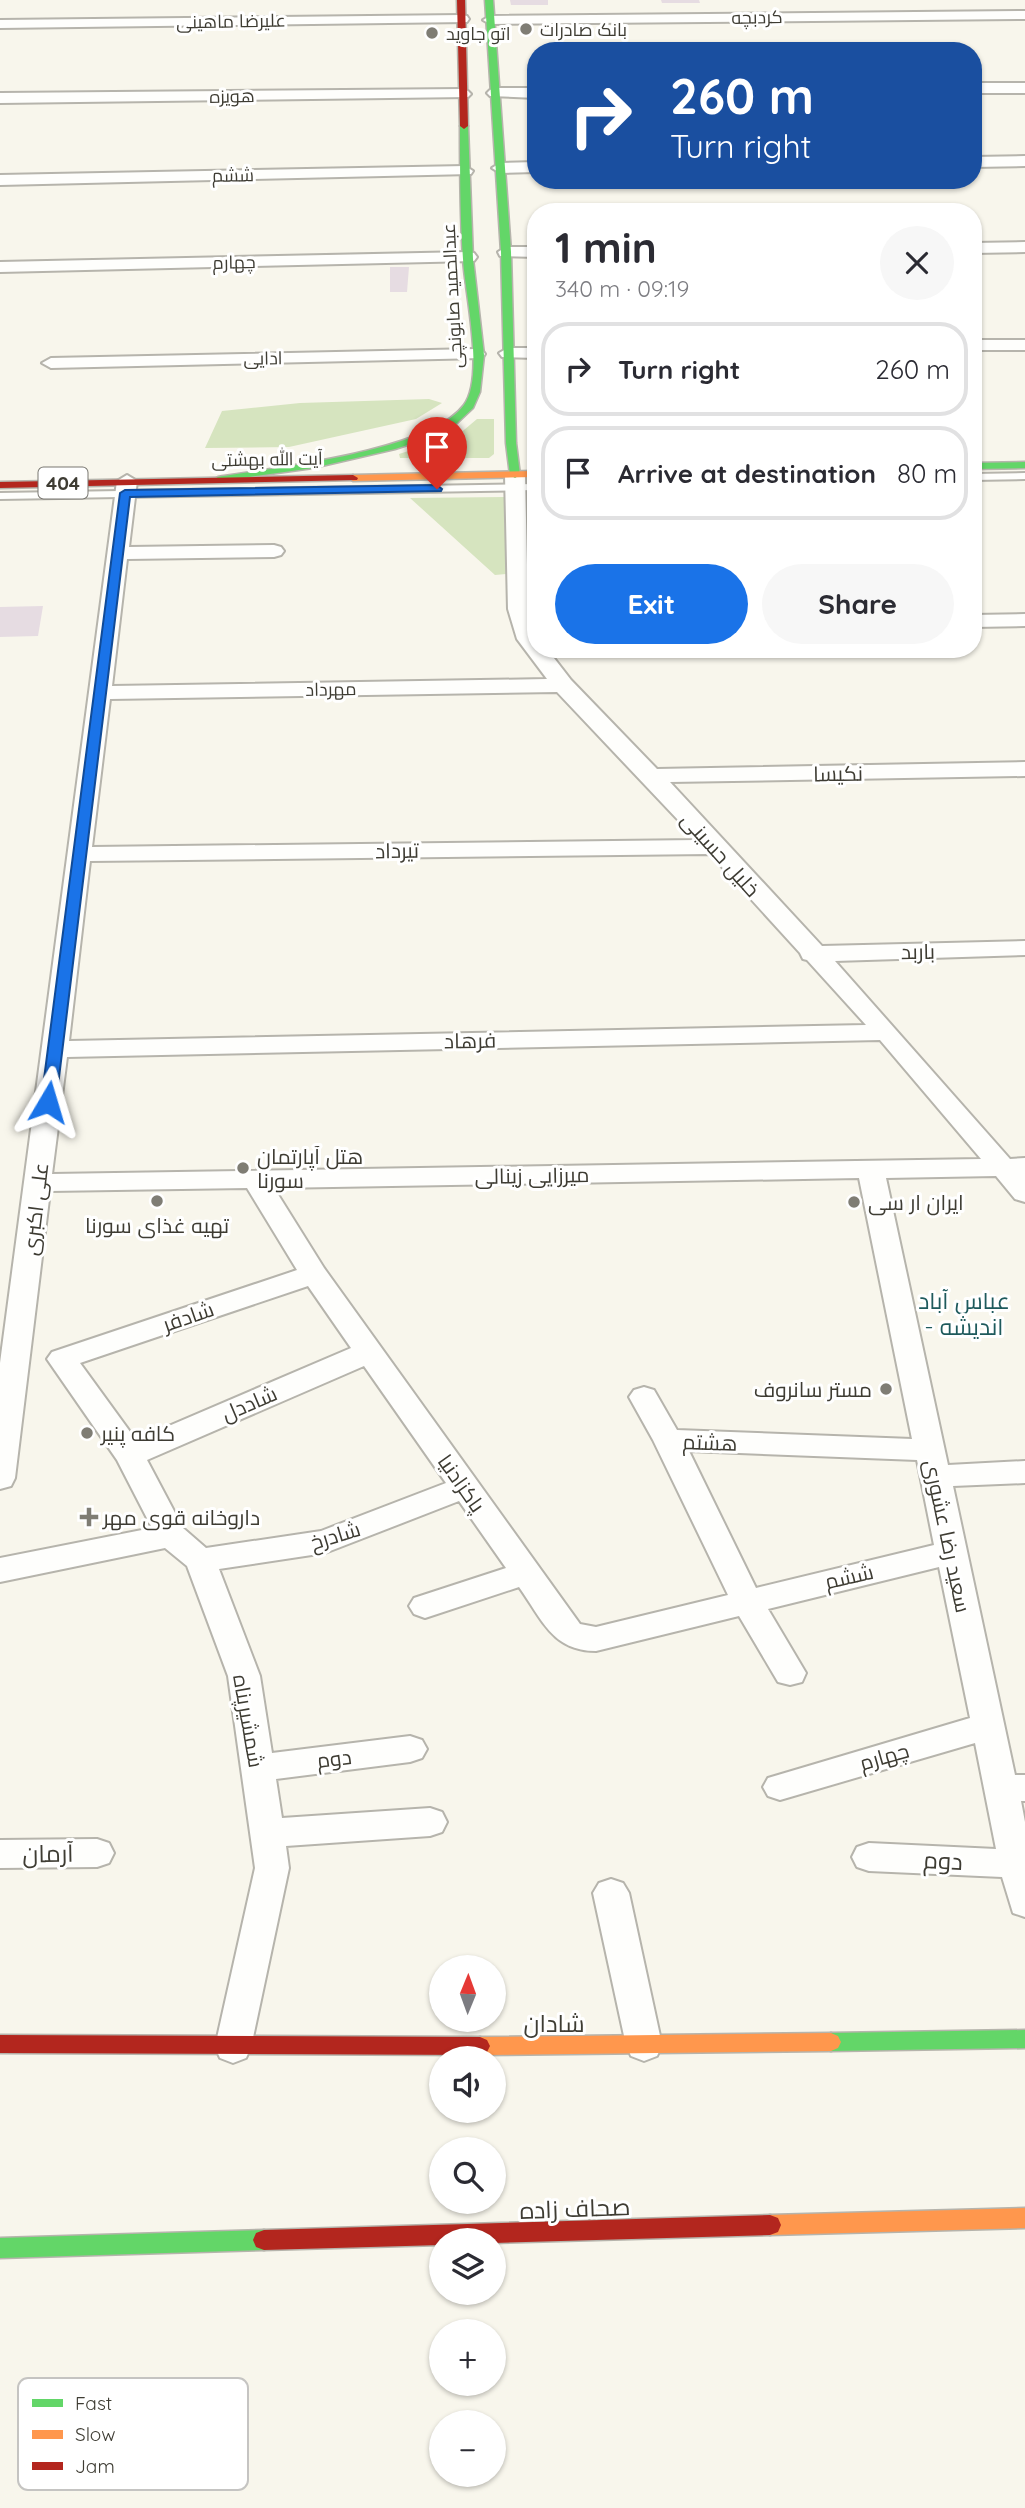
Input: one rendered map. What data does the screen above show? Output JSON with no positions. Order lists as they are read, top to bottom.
{
  "streets": {
    "main road": [
      "عبدالحمید صابونچی",
      "آیت الله بهشتی",
      "404",
      "شادان",
      "صحاف زاده"
    ],
    "street": [
      "کردبچه",
      "علیرضا ماهینی",
      "هویزه",
      "ششم",
      "چهارم",
      "ادایی",
      "مهرداد",
      "نکیسا",
      "تیرداد",
      "خلیل حسینی",
      "باربد",
      "فرهاد",
      "میرزایی زینالی",
      "علی‌ اکبری",
      "شادفر",
      "شاددل",
      "هشتم",
      "پاکزادنیا",
      "شادرخ",
      "سعید رضا عشوری",
      "شمشیرپناه",
      "دوم",
      "آرمان"
    ]
  },
  "crossings": [
    ["علیرضا ماهینی", "عبدالحمید صابونچی"],
    ["هویزه", "عبدالحمید صابونچی"],
    ["ششم", "عبدالحمید صابونچی"],
    ["ششم", "هشتم"],
    ["ششم", "پاکزادنیا"],
    ["ششم", "سعید رضا عشوری"],
    ["چهارم", "عبدالحمید صابونچی"],
    ["چهارم", "سعید رضا عشوری"],
    ["عبدالحمید صابونچی", "ادایی"],
    ["عبدالحمید صابونچی", "آیت الله بهشتی"],
    ["آیت الله بهشتی", "خلیل حسینی"],
    ["آیت الله بهشتی", "علی‌ اکبری"],
    ["مهرداد", "خلیل حسینی"],
    ["مهرداد", "علی‌ اکبری"],
    ["نکیسا", "خلیل حسینی"],
    ["تیرداد", "خلیل حسینی"],
    ["تیرداد", "علی‌ اکبری"],
    ["خلیل حسینی", "باربد"],
    ["خلیل حسینی", "فرهاد"],
    ["خلیل حسینی", "میرزایی زینالی"],
    ["فرهاد", "علی‌ اکبری"],
    ["میرزایی زینالی", "علی‌ اکبری"],
    ["میرزایی زینالی", "پاکزادنیا"],
    ["میرزایی زینالی", "سعید رضا عشوری"],
    ["شادفر", "پاکزادنیا"],
    ["شادفر", "شمشیرپناه"],
    ["شاددل", "پاکزادنیا"],
    ["شاددل", "شمشیرپناه"],
    ["هشتم", "پاکزادنیا"],
    ["هشتم", "سعید رضا عشوری"],
    ["پاکزادنیا", "شادرخ"],
    ["شادرخ", "شمشیرپناه"],
    ["سعید رضا عشوری", "دوم"],
    ["شمشیرپناه", "دوم"],
    ["شمشیرپناه", "شادان"]
  ],
  "districts": ["عباس آباد - اندیشه"],
  "places": {
    "other": [
      "بانک صادرات",
      "اتو جاوید",
      "هتل آپارتمان سورنا",
      "تهیه غذای سورنا",
      "ایران ار سی",
      "مستر سانروف",
      "کافه پنیر"
    ],
    "health": ["داروخانه قوی مهر"]
  },
  "legend": ["Fast", "Slow", "Jam"],
  "north": "top",
  "page": {
    "turn": ["260 m", "Turn right"],
    "heading": ["1 min", "340 m · 09:19"],
    "list": [
      {
        "name": "Turn right",
        "value": "260 m"
      },
      {
        "name": "Arrive at destination",
        "value": "80 m"
      }
    ],
    "buttons": ["Exit", "Share"],
    "map_buttons": ["+", "−"]
  }
}
